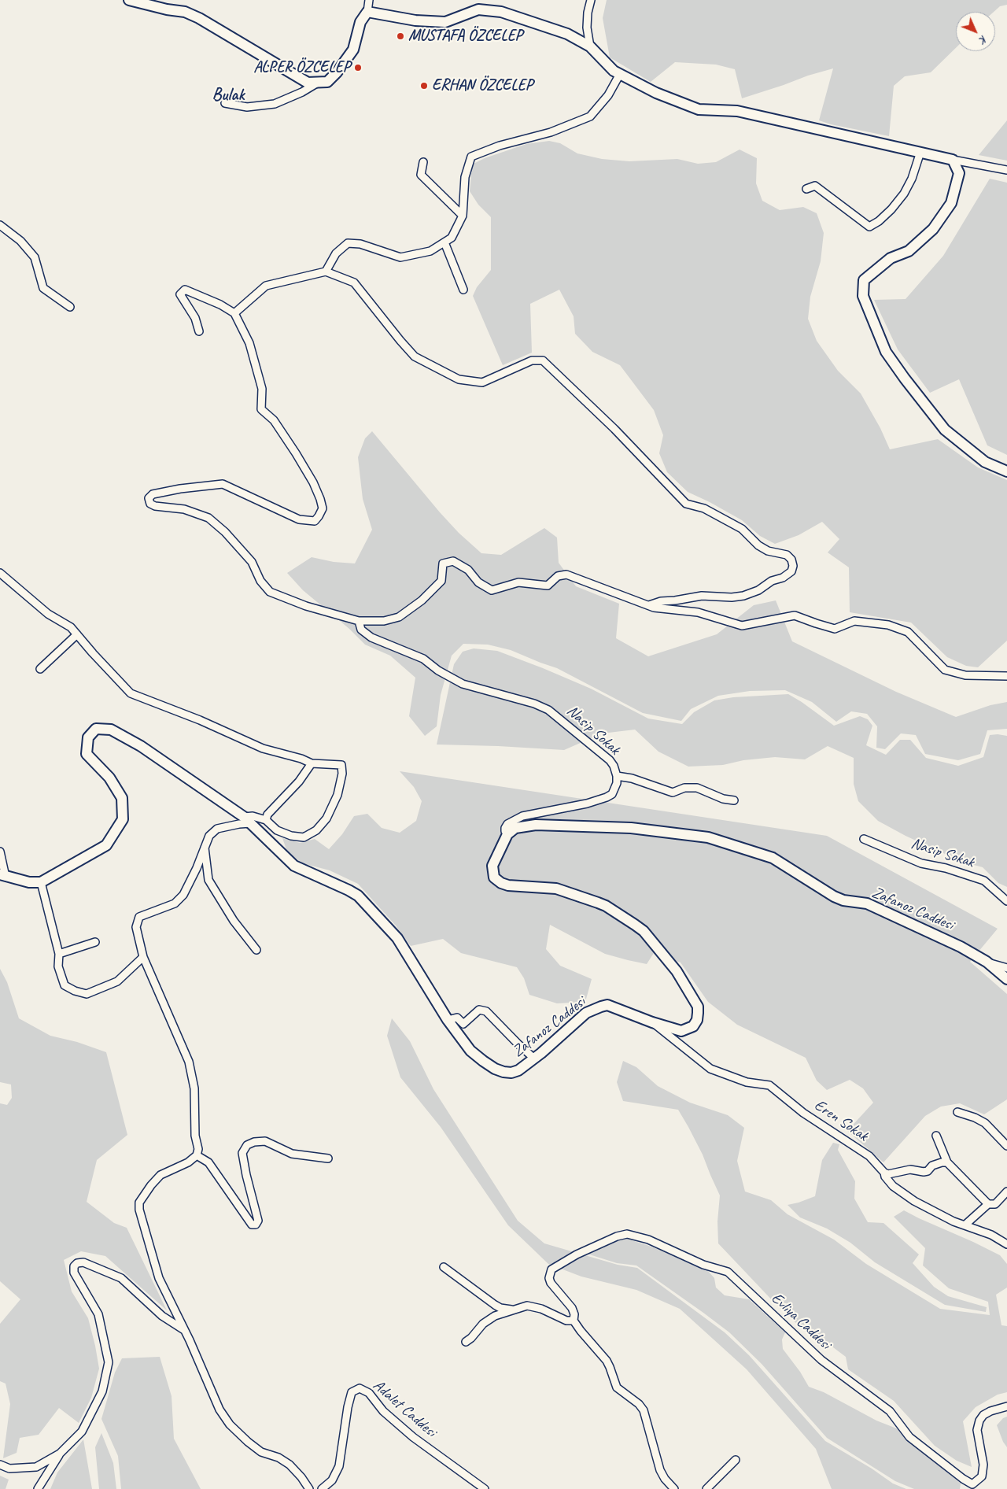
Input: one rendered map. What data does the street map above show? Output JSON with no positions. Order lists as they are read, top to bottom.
{
  "streets": {
    "street": [
      "Nasip Sokak",
      "Zafanoz Caddesi",
      "Eren Sokak",
      "Evliya Caddesi",
      "Adalet Caddesi"
    ]
  },
  "crossings": [
    ["Zafanoz Caddesi", "Eren Sokak"]
  ],
  "districts": ["Bulak"],
  "places": ["MUSTAFA ÖZCELEP", "ALPER ÖZCELEP", "ERHAN ÖZCELEP"],
  "north": "bottom right"
}
